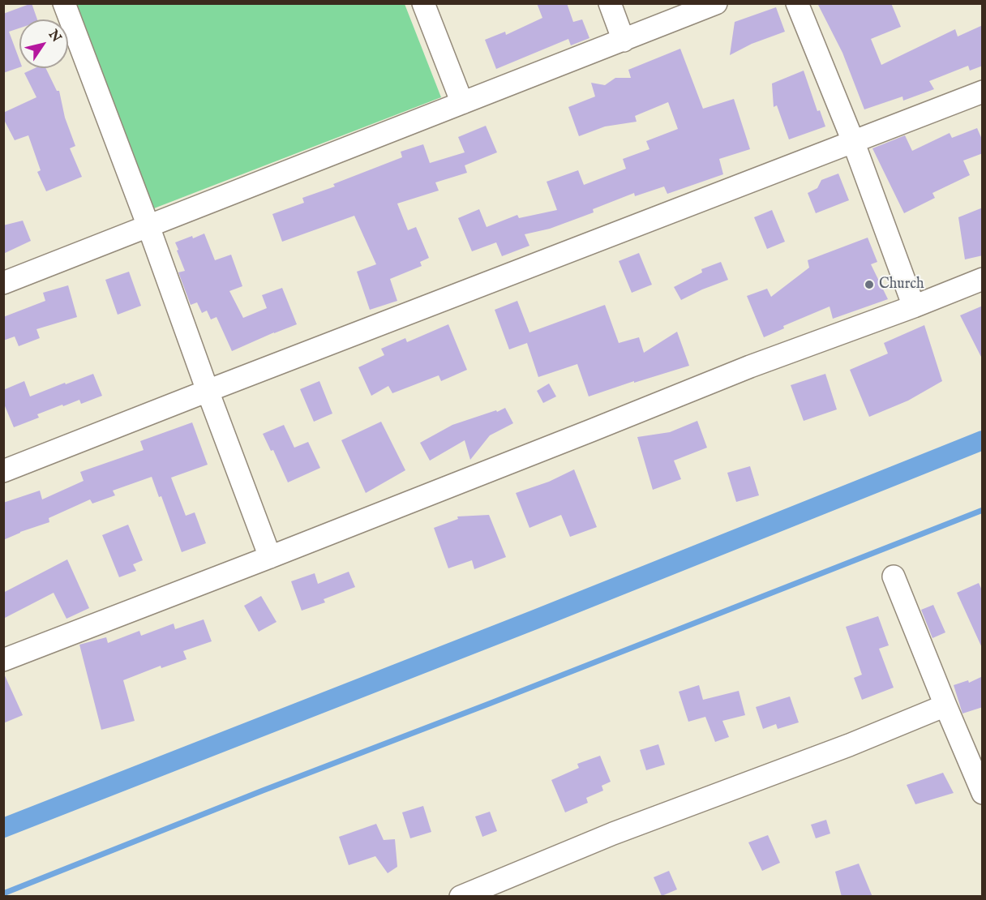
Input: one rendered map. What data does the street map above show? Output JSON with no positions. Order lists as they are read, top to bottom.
{
  "places": ["Church"],
  "north": "top right"
}
